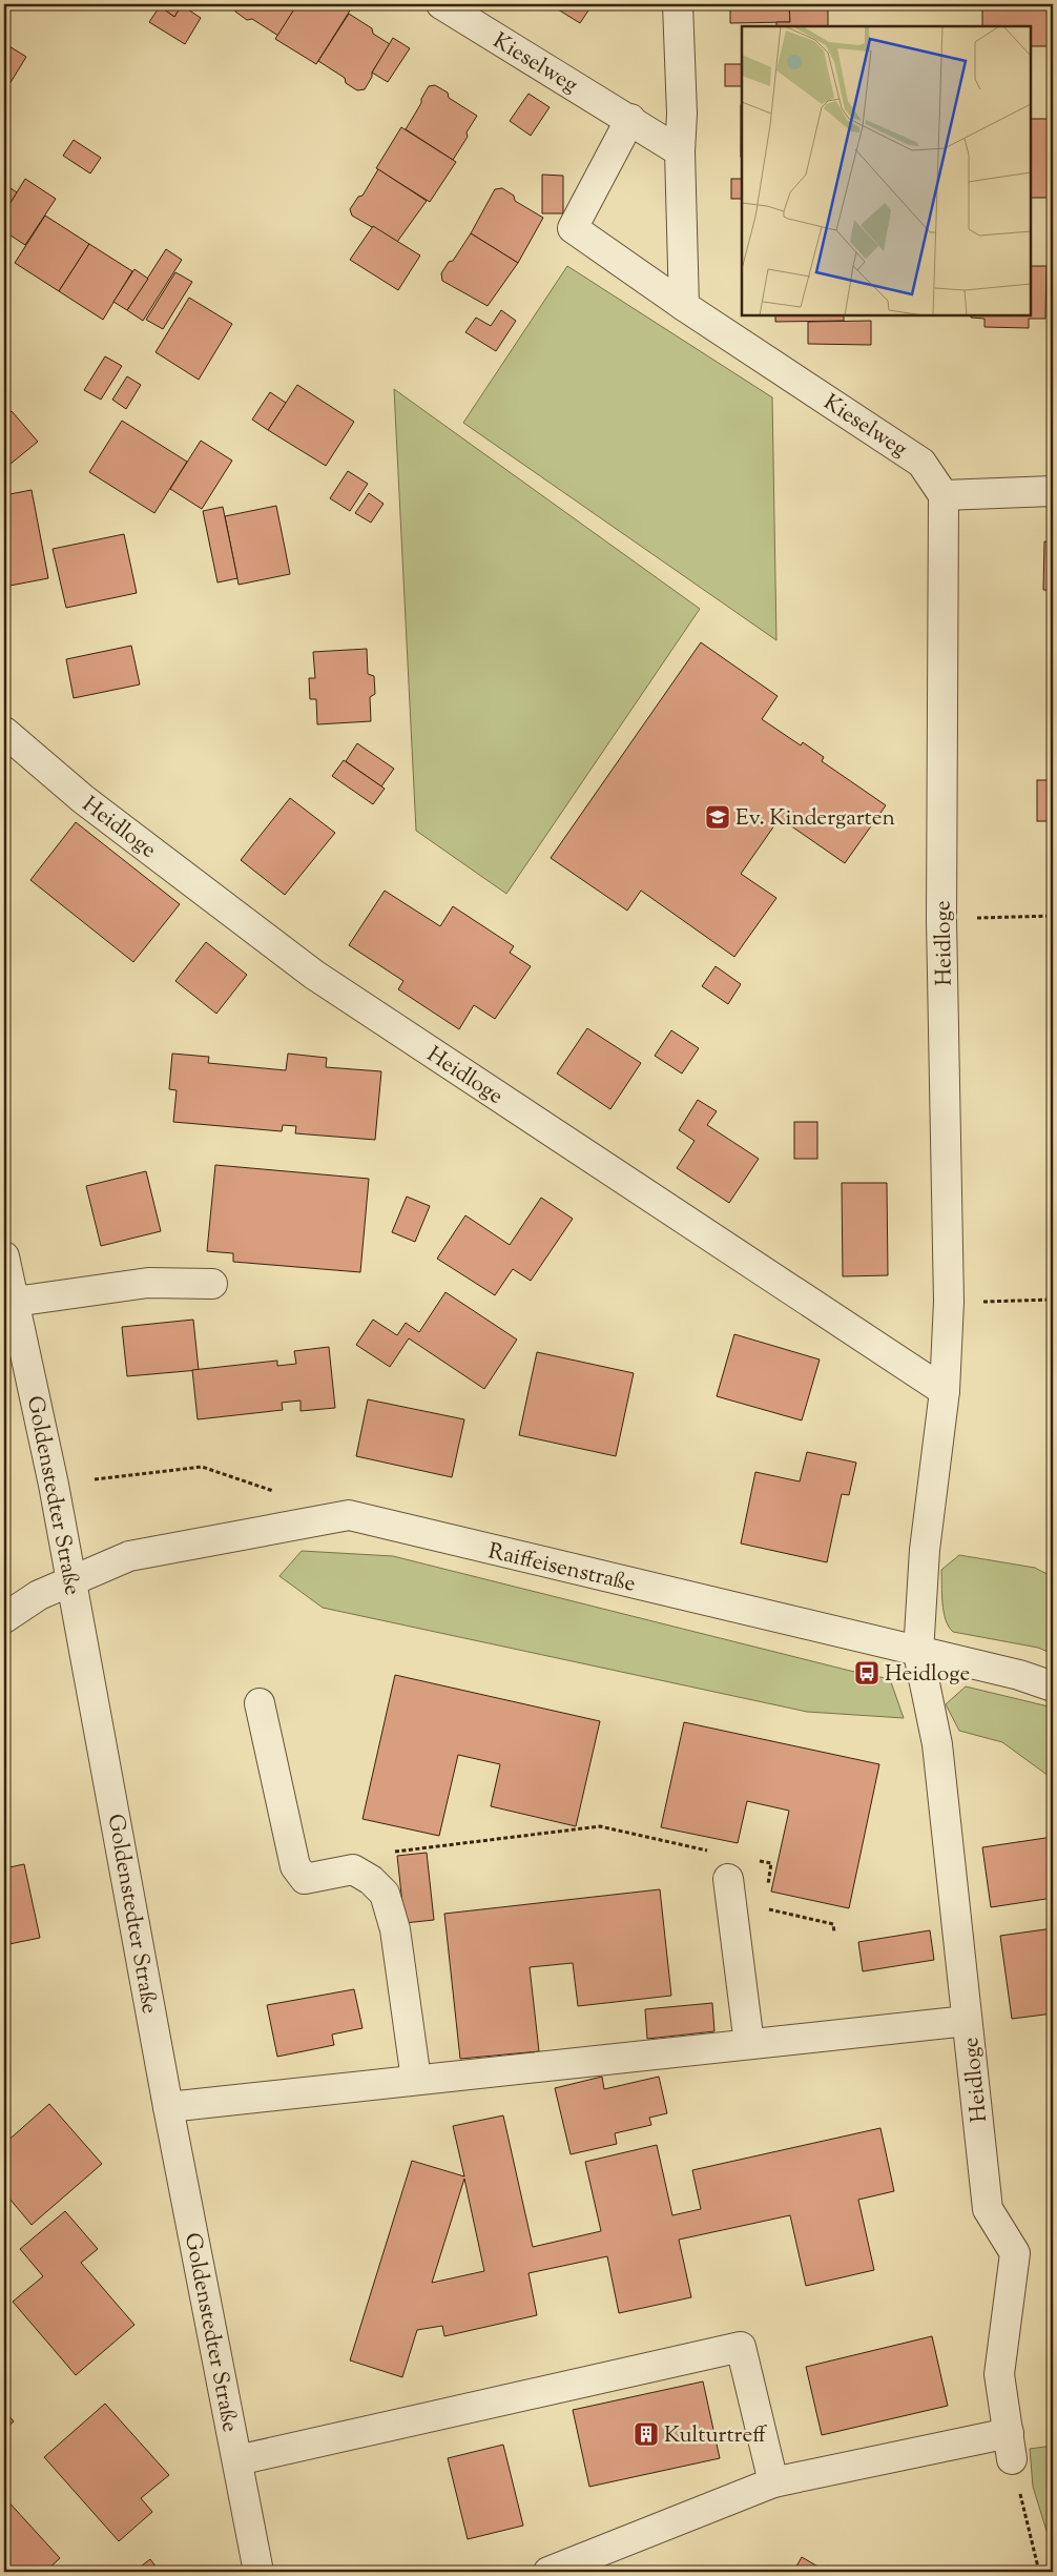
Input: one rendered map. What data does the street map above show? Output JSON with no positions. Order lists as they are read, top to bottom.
{
  "streets": {
    "street": [
      "Kieselweg",
      "Heidloge",
      "Goldenstedter Straße",
      "Raiffeisenstraße"
    ]
  },
  "crossings": [
    ["Kieselweg", "Heidloge"],
    ["Heidloge", "Raiffeisenstraße"],
    ["Goldenstedter Straße", "Raiffeisenstraße"]
  ],
  "places": {
    "school or university": ["Ev. Kindergarten"],
    "bus stop": ["Heidloge"],
    "building": ["Kulturtreff"]
  }
}
